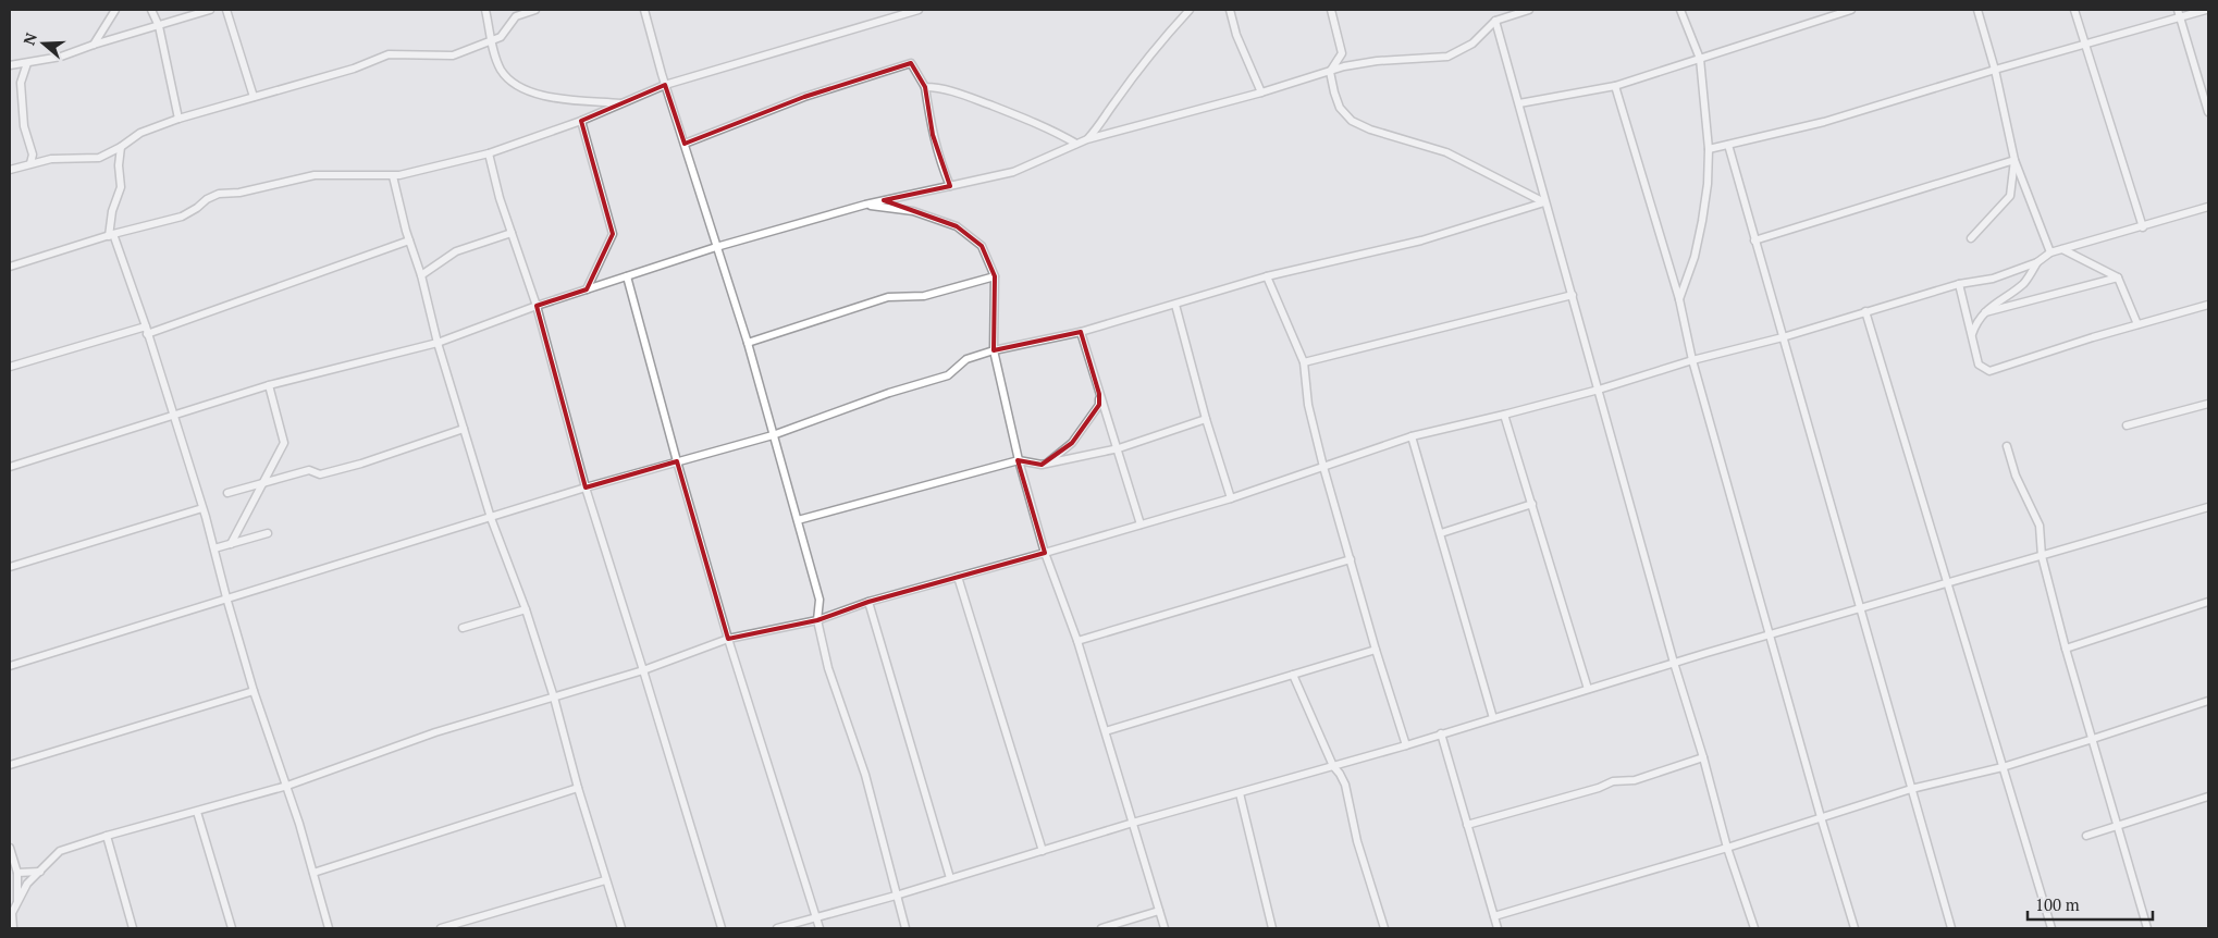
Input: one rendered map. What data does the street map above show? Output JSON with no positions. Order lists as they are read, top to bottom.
{
  "scale_bar": "100 m",
  "north": "left"
}
